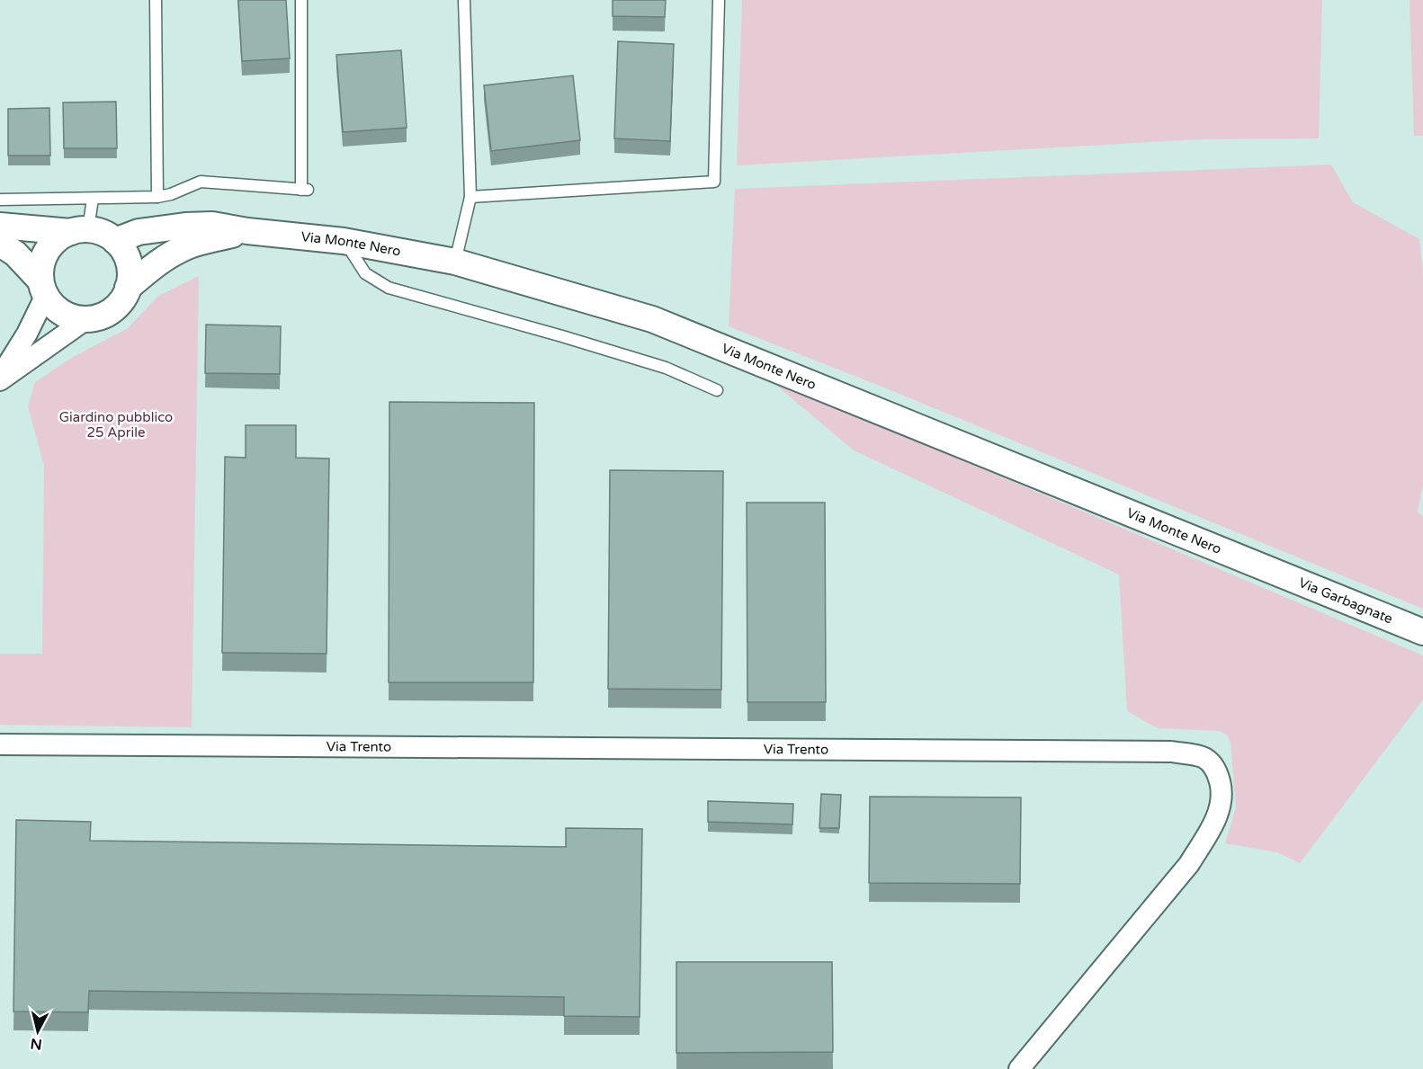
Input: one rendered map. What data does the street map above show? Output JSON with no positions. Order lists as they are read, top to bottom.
{
  "streets": {
    "street": ["Via Monte Nero", "Via Garbagnate", "Via Trento"]
  },
  "crossings": [
    ["Via Monte Nero", "Via Garbagnate"]
  ],
  "parks": ["Giardino pubblico 25 Aprile"],
  "north": "bottom"
}
